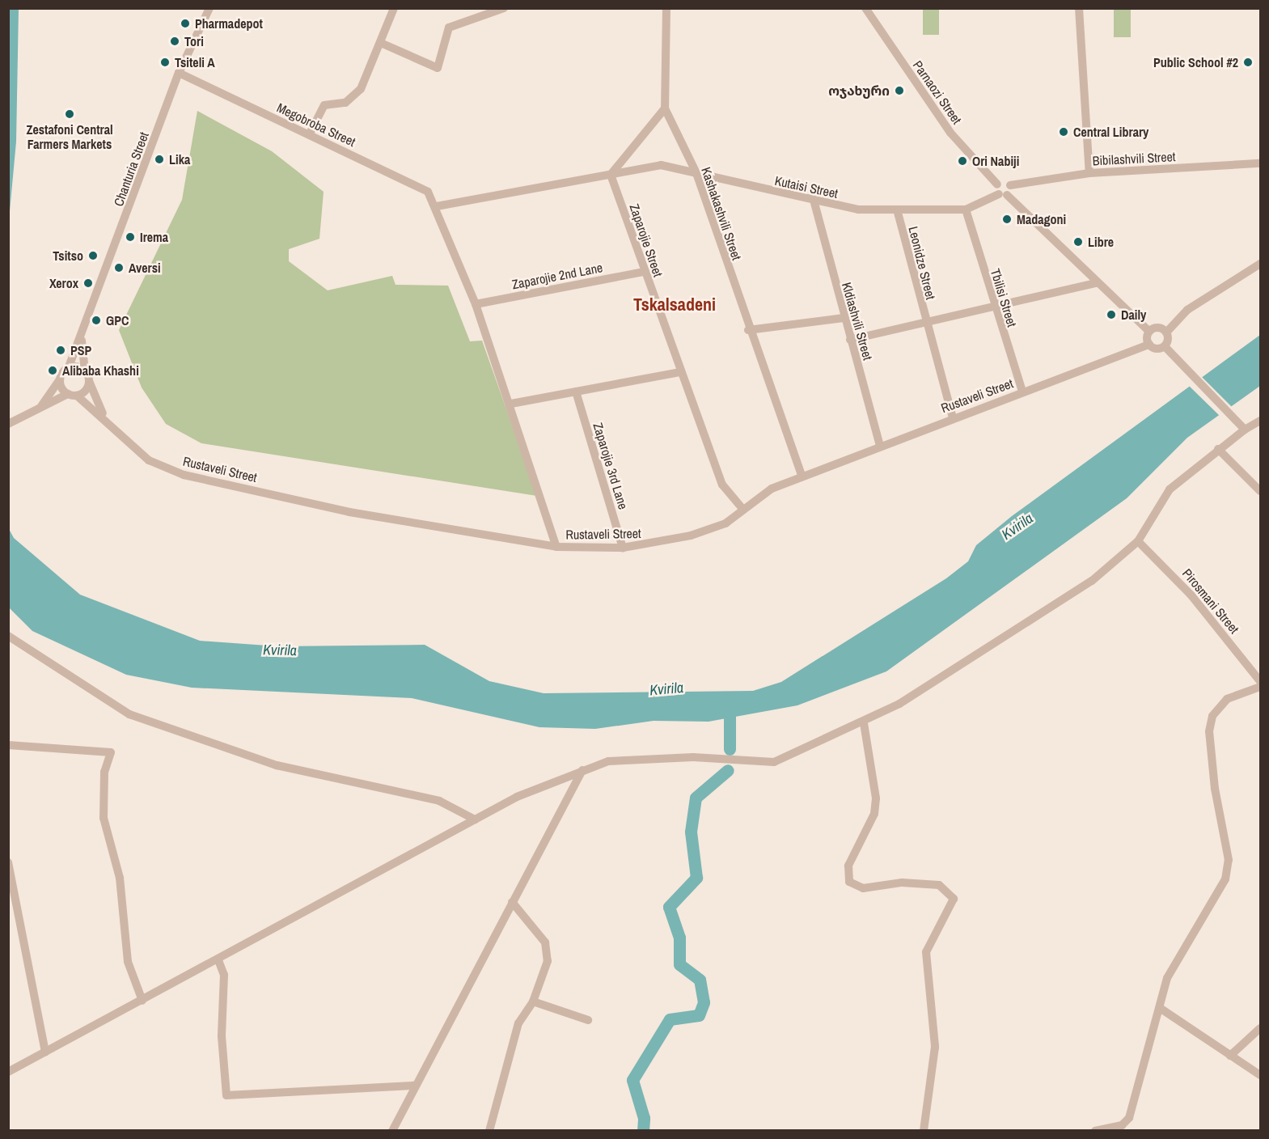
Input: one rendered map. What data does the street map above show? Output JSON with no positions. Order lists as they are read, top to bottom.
{
  "streets": {
    "street": [
      "Parnaozi Street",
      "Megobroba Street",
      "Bibilashvili Street",
      "Chanturia Street",
      "Kutaisi Street",
      "Kashakashvili Street",
      "Zaparojie Street",
      "Leonidze Street",
      "Zaparojie 2nd Lane",
      "Tbilisi Street",
      "Kldiashvili Street",
      "Rustaveli Street",
      "Zaparojie 3rd Lane",
      "Pirosmani Street"
    ]
  },
  "crossings": [
    ["Parnaozi Street", "Bibilashvili Street"],
    ["Parnaozi Street", "Kutaisi Street"],
    ["Parnaozi Street", "Rustaveli Street"],
    ["Megobroba Street", "Chanturia Street"],
    ["Megobroba Street", "Kutaisi Street"],
    ["Bibilashvili Street", "Kutaisi Street"],
    ["Chanturia Street", "Rustaveli Street"],
    ["Kutaisi Street", "Kashakashvili Street"],
    ["Kutaisi Street", "Zaparojie Street"],
    ["Kutaisi Street", "Leonidze Street"],
    ["Kutaisi Street", "Tbilisi Street"],
    ["Kutaisi Street", "Kldiashvili Street"],
    ["Kashakashvili Street", "Rustaveli Street"],
    ["Zaparojie Street", "Zaparojie 2nd Lane"],
    ["Zaparojie Street", "Rustaveli Street"],
    ["Leonidze Street", "Rustaveli Street"],
    ["Tbilisi Street", "Rustaveli Street"],
    ["Kldiashvili Street", "Rustaveli Street"],
    ["Rustaveli Street", "Zaparojie 3rd Lane"]
  ],
  "districts": ["Tskalsadeni"],
  "water": ["Kvirila"],
  "places": [
    "Pharmadepot",
    "Tori",
    "Tsiteli A",
    "Public School #2",
    "ოჯახური",
    "Zestafoni Central Farmers Markets",
    "Central Library",
    "Lika",
    "Ori Nabiji",
    "Madagoni",
    "Irema",
    "Libre",
    "Tsitso",
    "Aversi",
    "Xerox",
    "Daily",
    "GPC",
    "PSP",
    "Alibaba Khashi"
  ]
}
